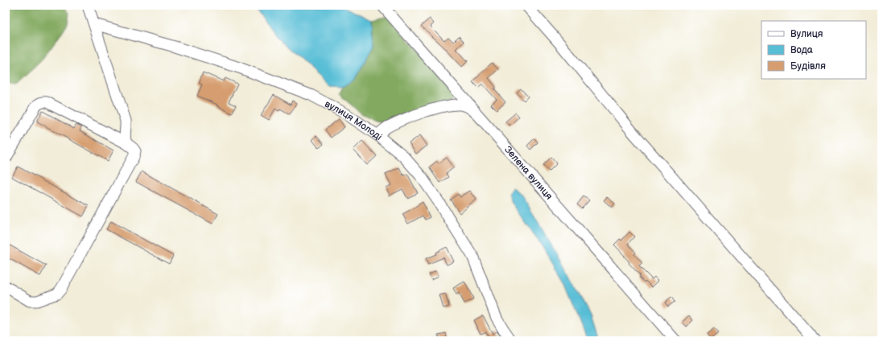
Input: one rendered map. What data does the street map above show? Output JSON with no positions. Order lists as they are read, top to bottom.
{
  "streets": {
    "street": ["вулиця Молоді", "Зелена вулиця"]
  },
  "legend": ["Вулиця", "Вода", "Будівля"]
}
